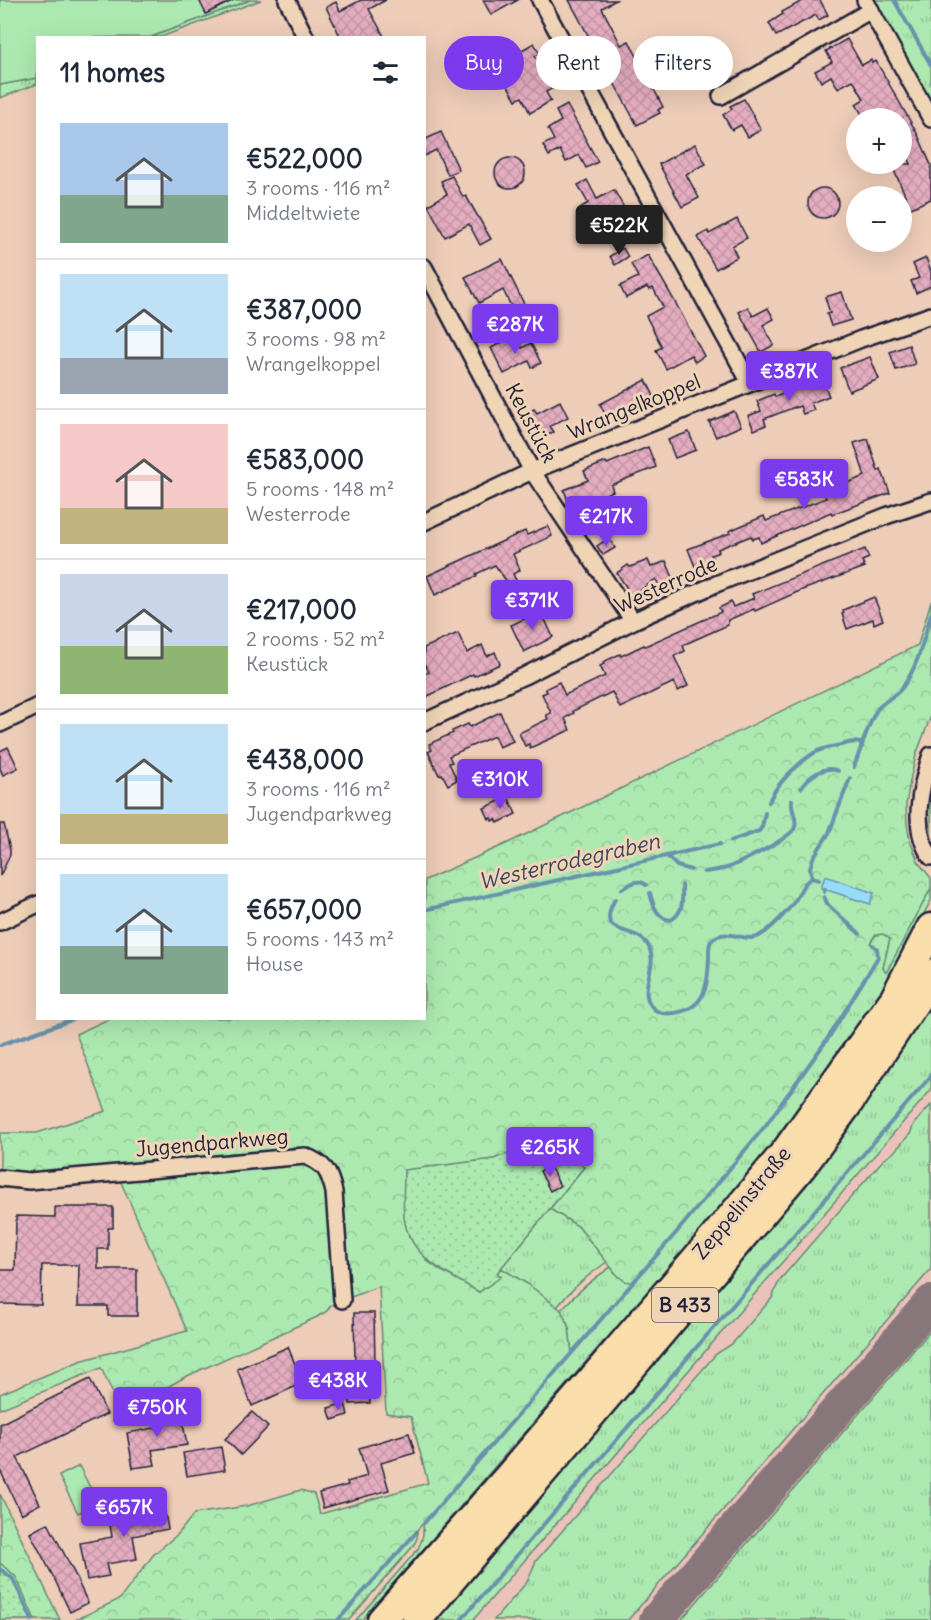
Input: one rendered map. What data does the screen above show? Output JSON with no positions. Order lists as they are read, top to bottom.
{
  "streets": {
    "highway": ["Zeppelinstraße", "B 433"],
    "street": [
      "Wrangelkoppel",
      "Keustück",
      "Westerrode",
      "Jugendparkweg"
    ]
  },
  "crossings": [
    ["Wrangelkoppel", "Keustück"],
    ["Keustück", "Westerrode"]
  ],
  "water": ["Westerrodegraben"],
  "page": {
    "chip": ["Buy", "Rent", "Filters"],
    "heading": "11 homes",
    "map_buttons": ["+", "−"],
    "list": [
      {
        "name": "€522,000",
        "note": "3 rooms · 116 m² · Middeltwiete"
      },
      {
        "name": "€387,000",
        "note": "3 rooms · 98 m² · Wrangelkoppel"
      },
      {
        "name": "€583,000",
        "note": "5 rooms · 148 m² · Westerrode"
      },
      {
        "name": "€217,000",
        "note": "2 rooms · 52 m² · Keustück"
      },
      {
        "name": "€438,000",
        "note": "3 rooms · 116 m² · Jugendparkweg"
      },
      {
        "name": "€657,000",
        "note": "5 rooms · 143 m² · House"
      }
    ],
    "price": [
      "€522K",
      "€287K",
      "€387K",
      "€583K",
      "€217K",
      "€371K",
      "€310K",
      "€265K",
      "€438K",
      "€750K",
      "€657K"
    ]
  }
}
